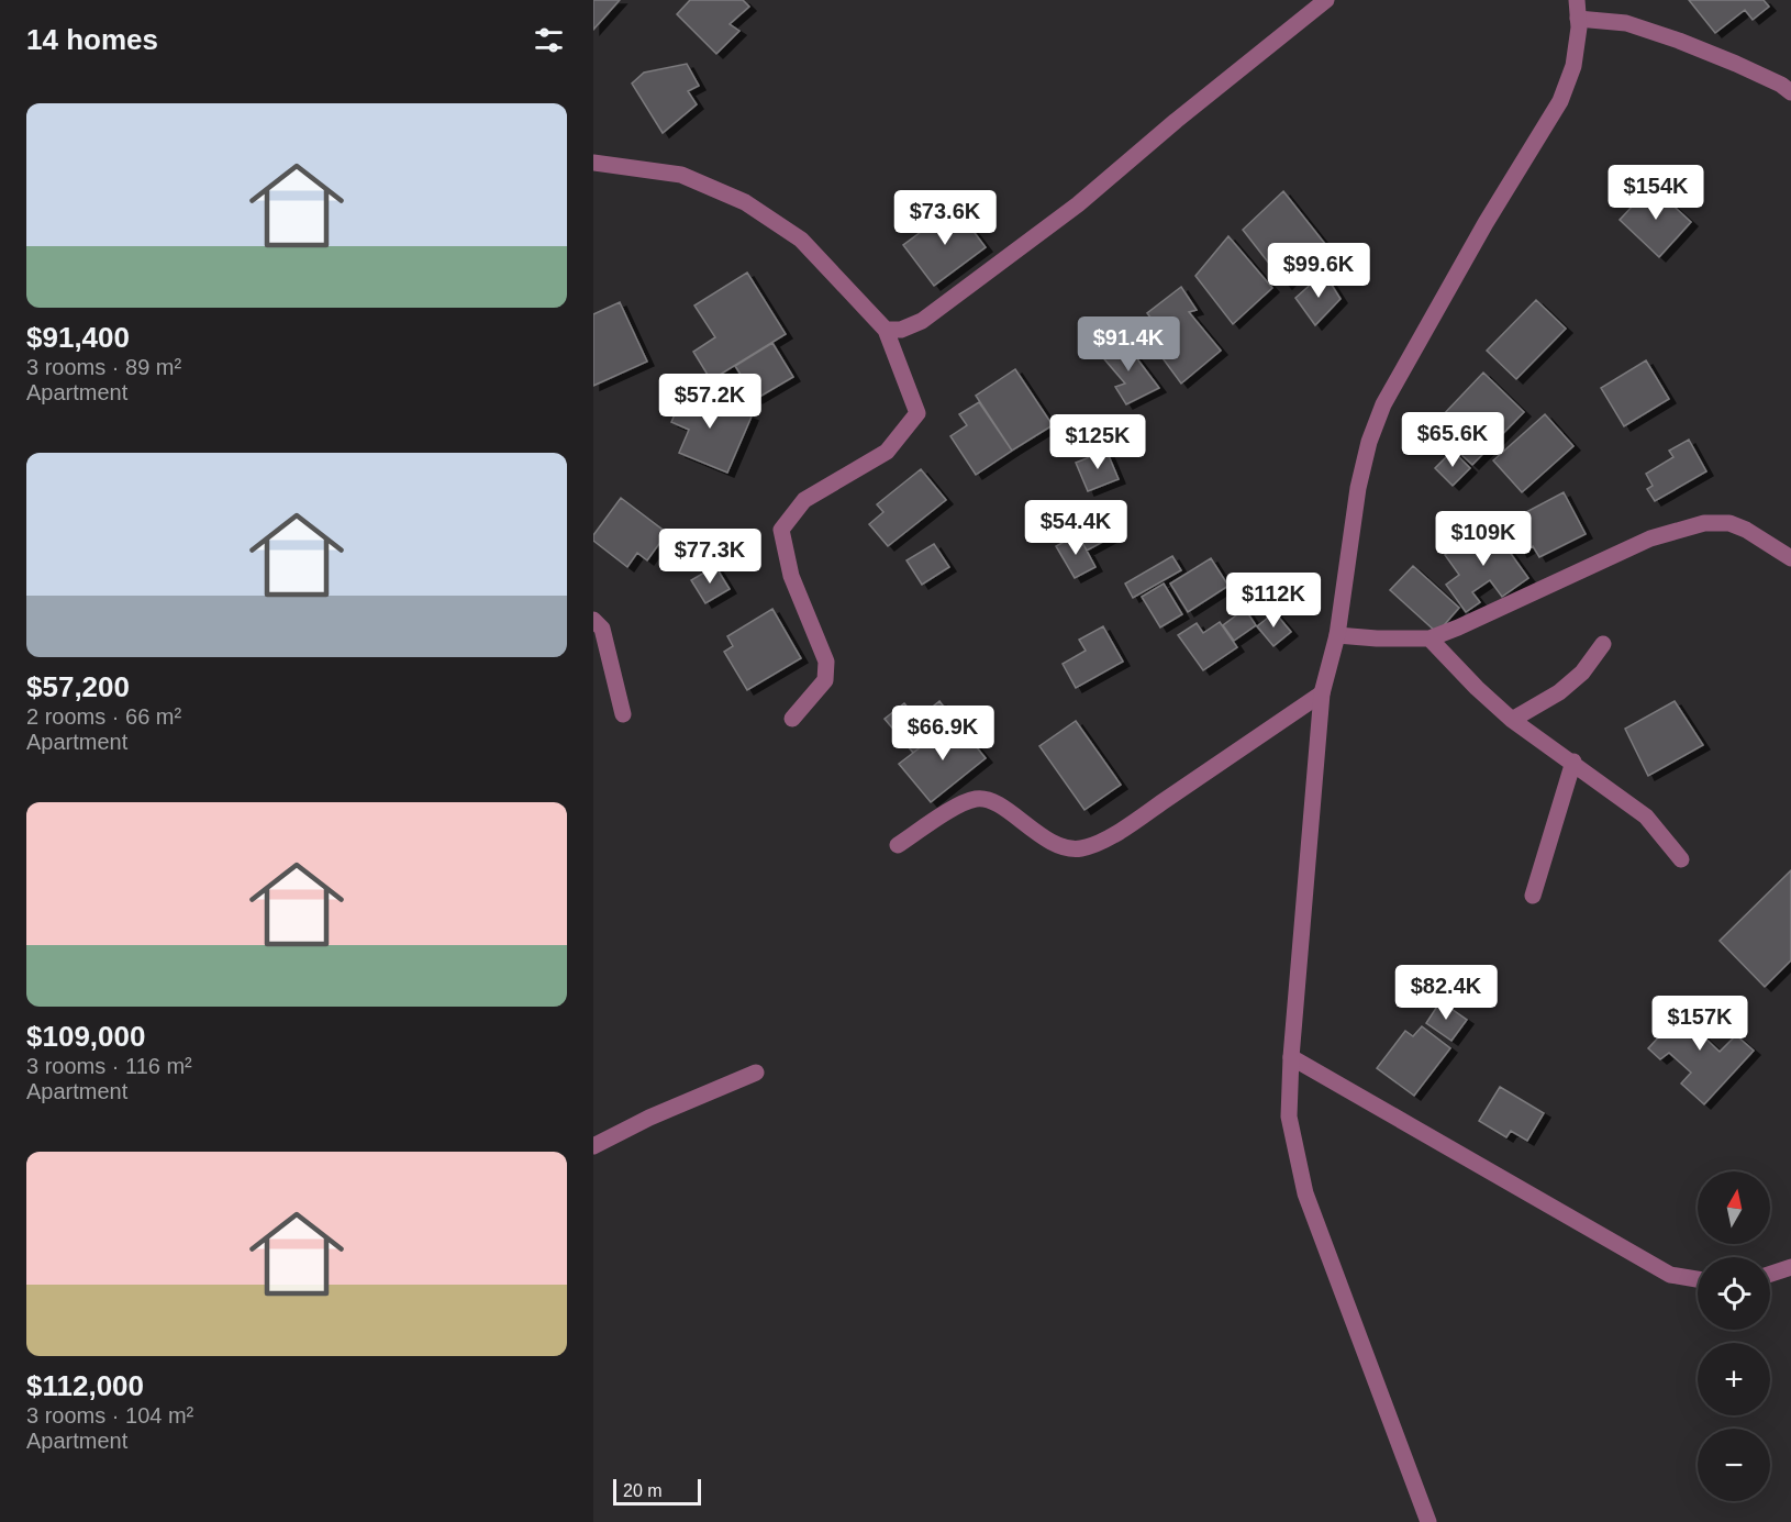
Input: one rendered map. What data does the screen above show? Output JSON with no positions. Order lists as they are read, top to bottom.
{
  "scale_bar": "20 m",
  "north": "top",
  "page": {
    "heading": "14 homes",
    "list": [
      {
        "name": "$91,400",
        "note": "3 rooms · 89 m² · Apartment"
      },
      {
        "name": "$57,200",
        "note": "2 rooms · 66 m² · Apartment"
      },
      {
        "name": "$109,000",
        "note": "3 rooms · 116 m² · Apartment"
      },
      {
        "name": "$112,000",
        "note": "3 rooms · 104 m² · Apartment"
      }
    ],
    "price": [
      "$154K",
      "$73.6K",
      "$99.6K",
      "$91.4K",
      "$57.2K",
      "$65.6K",
      "$125K",
      "$54.4K",
      "$109K",
      "$77.3K",
      "$112K",
      "$66.9K",
      "$82.4K",
      "$157K"
    ],
    "map_buttons": ["+", "−"],
    "scale": "20 m"
  }
}
